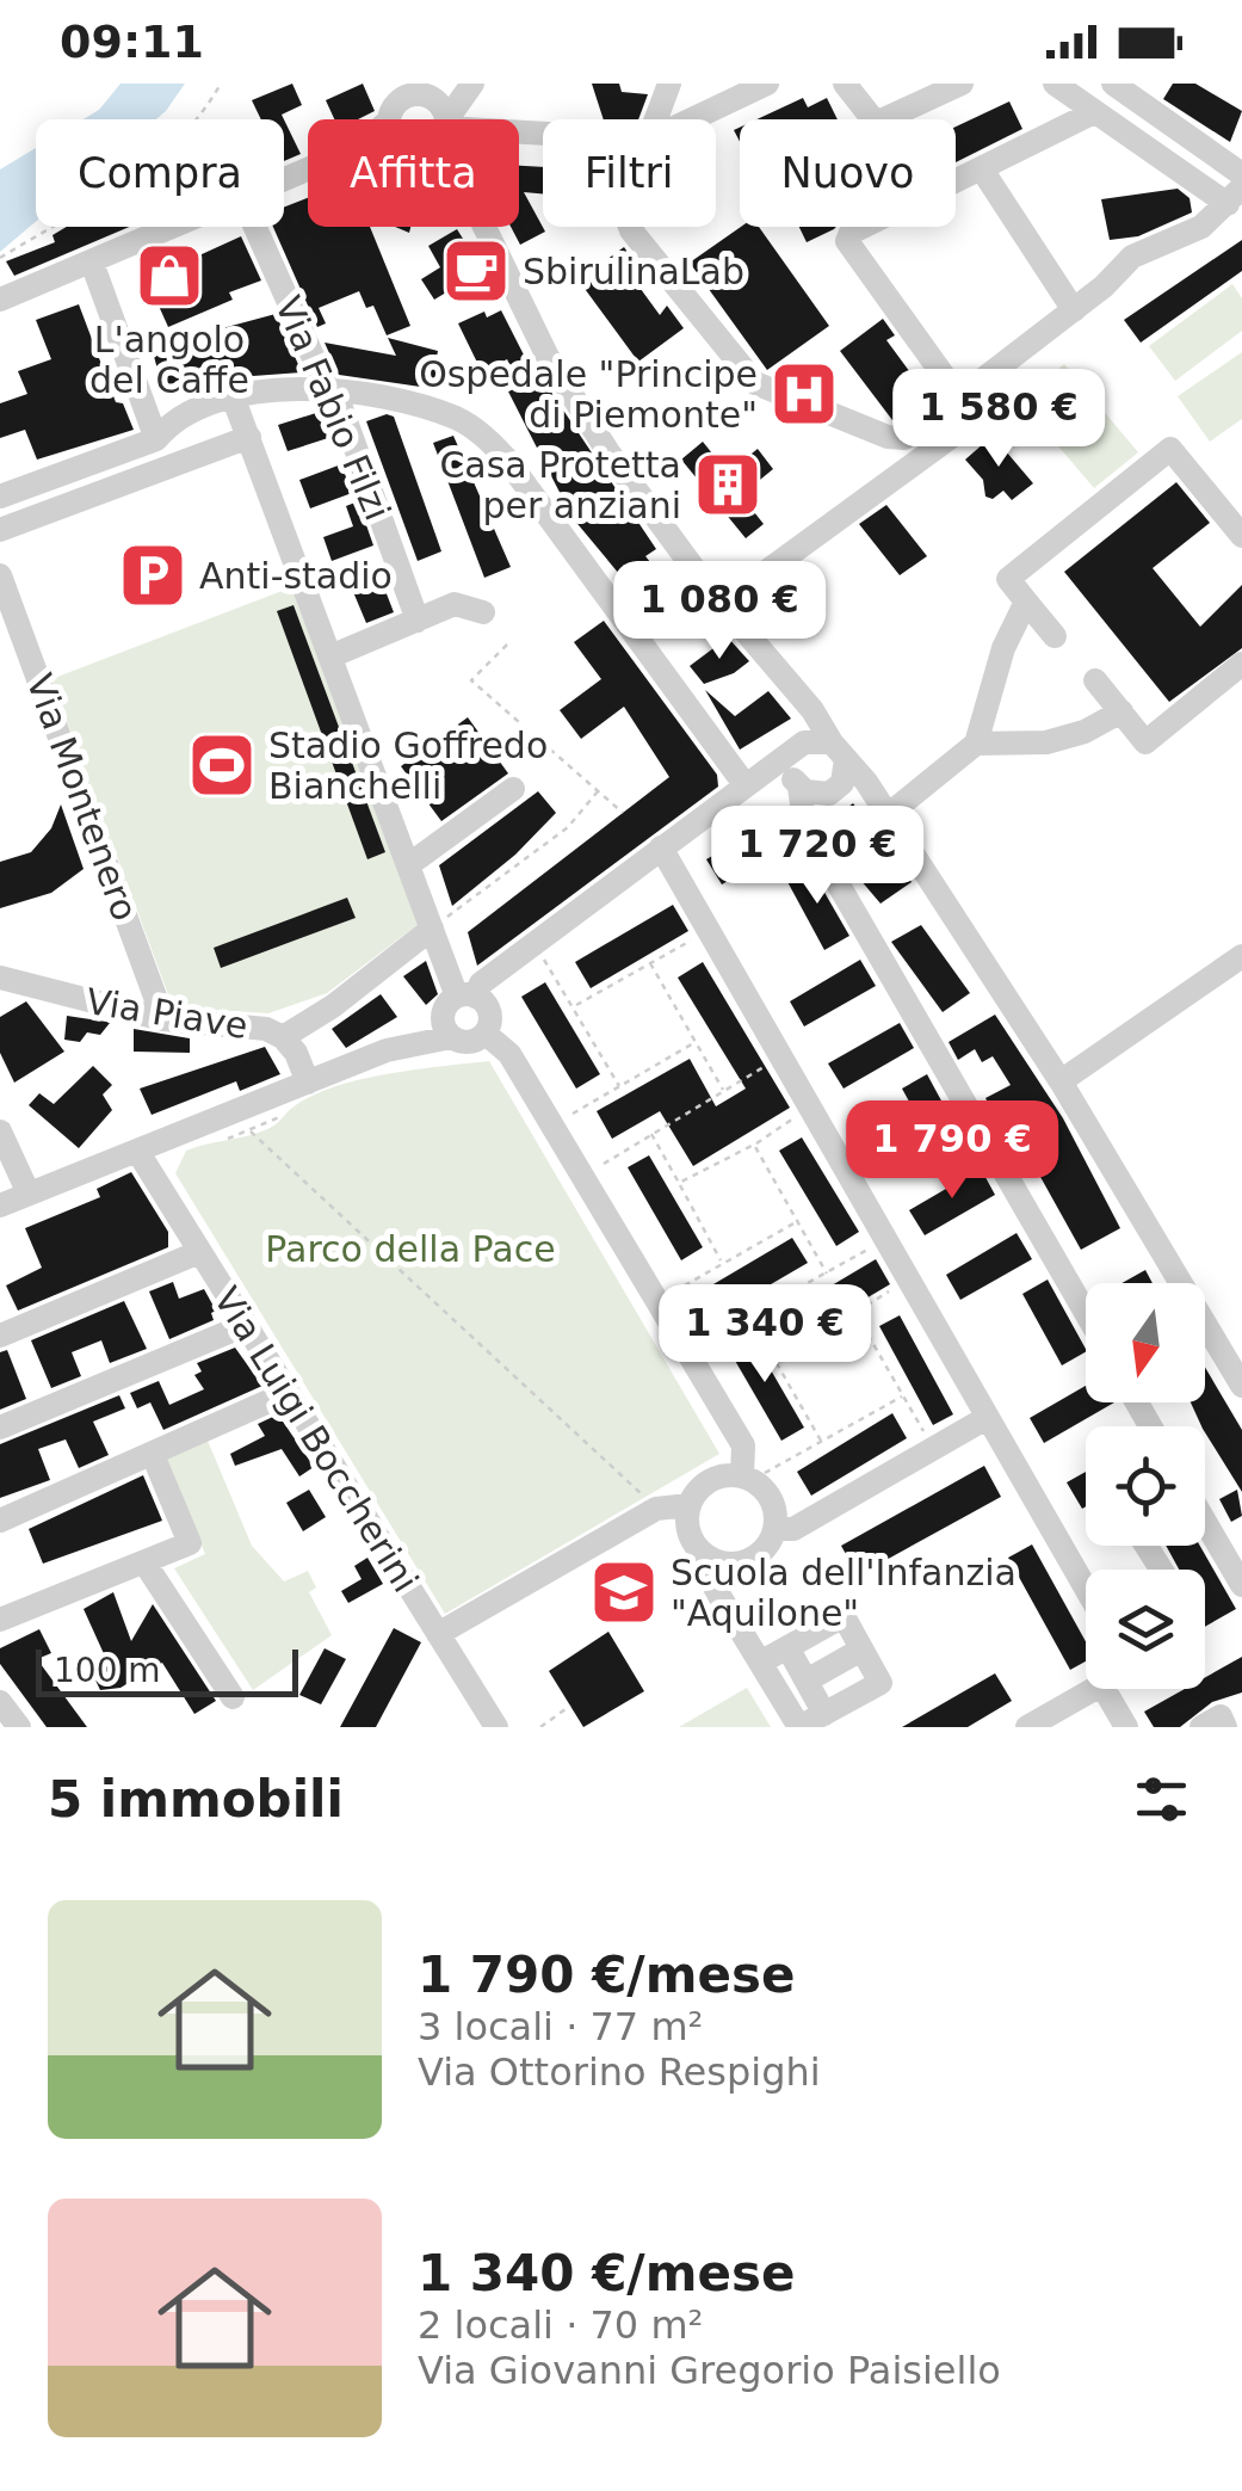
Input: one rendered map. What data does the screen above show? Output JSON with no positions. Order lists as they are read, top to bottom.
{
  "streets": {
    "street": [
      "Via Fabio Filzi",
      "Via Montenero",
      "Via Piave",
      "Via Luigi Boccherini"
    ]
  },
  "crossings": [
    ["Via Montenero", "Via Piave"]
  ],
  "parks": ["Parco della Pace"],
  "places": {
    "cafe": ["SbirulinaLab"],
    "shop": ["L'angolo del Caffe"],
    "hospital": ["Ospedale \"Principe di Piemonte\""],
    "building": ["Casa Protetta per anziani"],
    "parking": ["Anti-stadio"],
    "sports": ["Stadio Goffredo Bianchelli"],
    "school or university": ["Scuola dell'Infanzia \"Aquilone\""]
  },
  "scale_bar": "100 m",
  "north": "bottom",
  "page": {
    "status": "09:11",
    "chip": [
      "Compra",
      "Affitta",
      "Filtri",
      "Nuovo"
    ],
    "price": [
      "1 580 €",
      "1 080 €",
      "1 720 €",
      "1 790 €",
      "1 340 €"
    ],
    "scale": "100 m",
    "heading": "5 immobili",
    "list": [
      {
        "name": "1 790 €/mese",
        "note": "3 locali · 77 m² · Via Ottorino Respighi"
      },
      {
        "name": "1 340 €/mese",
        "note": "2 locali · 70 m² · Via Giovanni Gregorio Paisiello"
      }
    ]
  }
}
